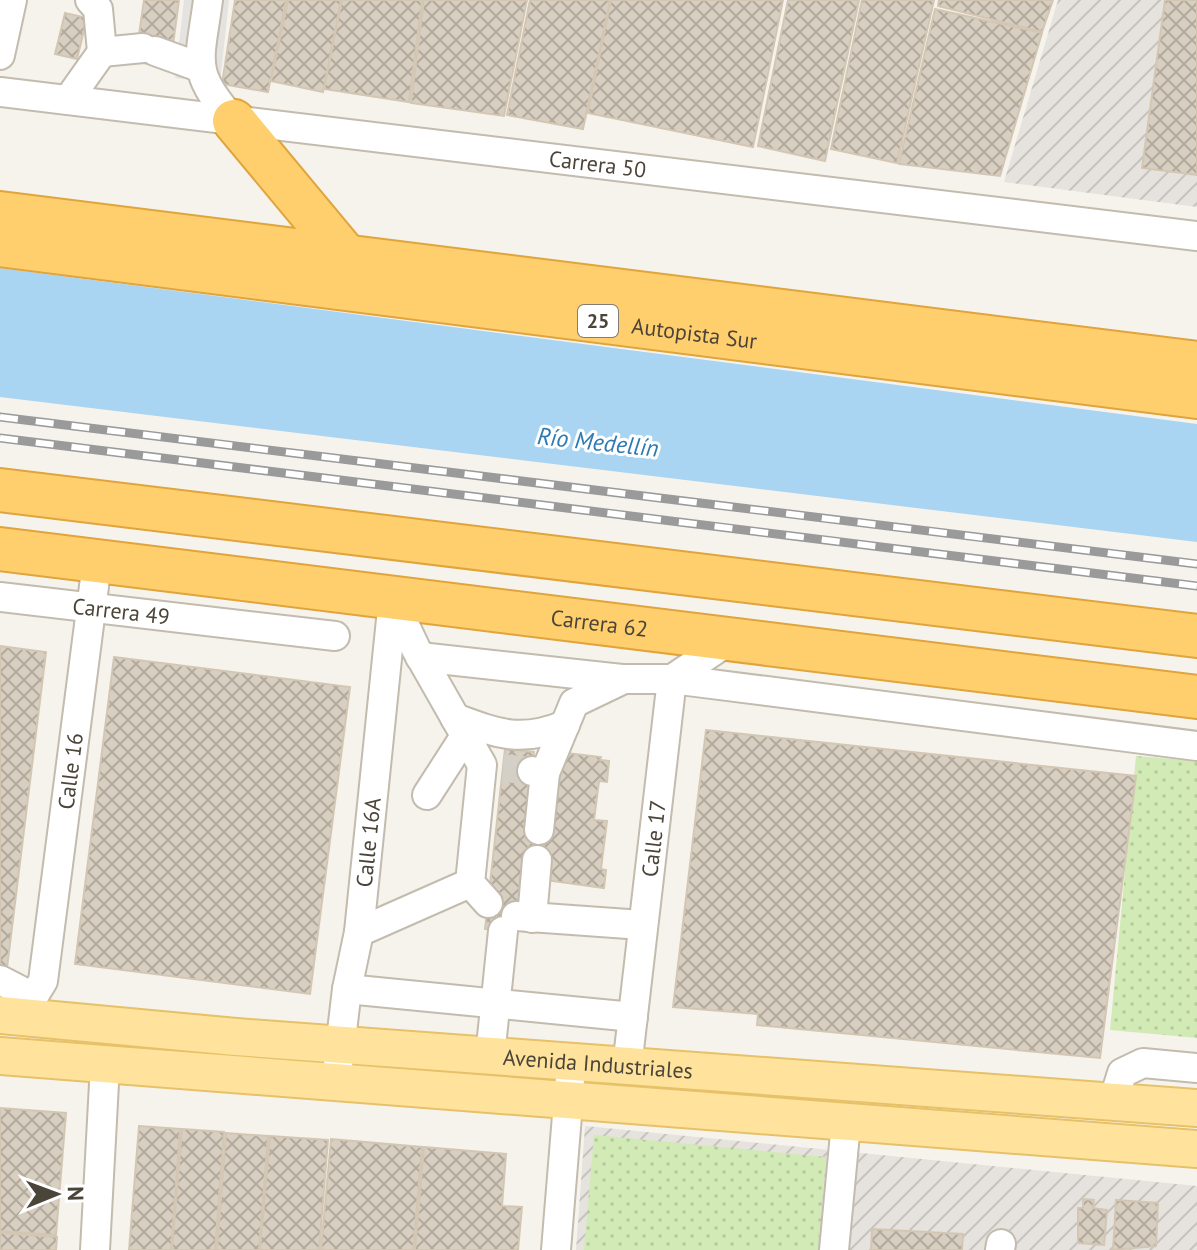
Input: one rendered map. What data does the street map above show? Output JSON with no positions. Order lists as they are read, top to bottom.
{
  "streets": {
    "highway": ["25", "Autopista Sur", "Carrera 62"],
    "main road": ["Avenida Industriales"],
    "street": [
      "Carrera 50",
      "Carrera 49",
      "Calle 16",
      "Calle 17",
      "Calle 16A"
    ]
  },
  "crossings": [
    ["Carrera 49", "Calle 16"],
    ["Carrera 62", "Calle 16"],
    ["Carrera 62", "Calle 16A"],
    ["Calle 16", "Avenida Industriales"],
    ["Calle 17", "Avenida Industriales"],
    ["Calle 16A", "Avenida Industriales"]
  ],
  "water": ["Río Medellín"],
  "north": "right"
}
